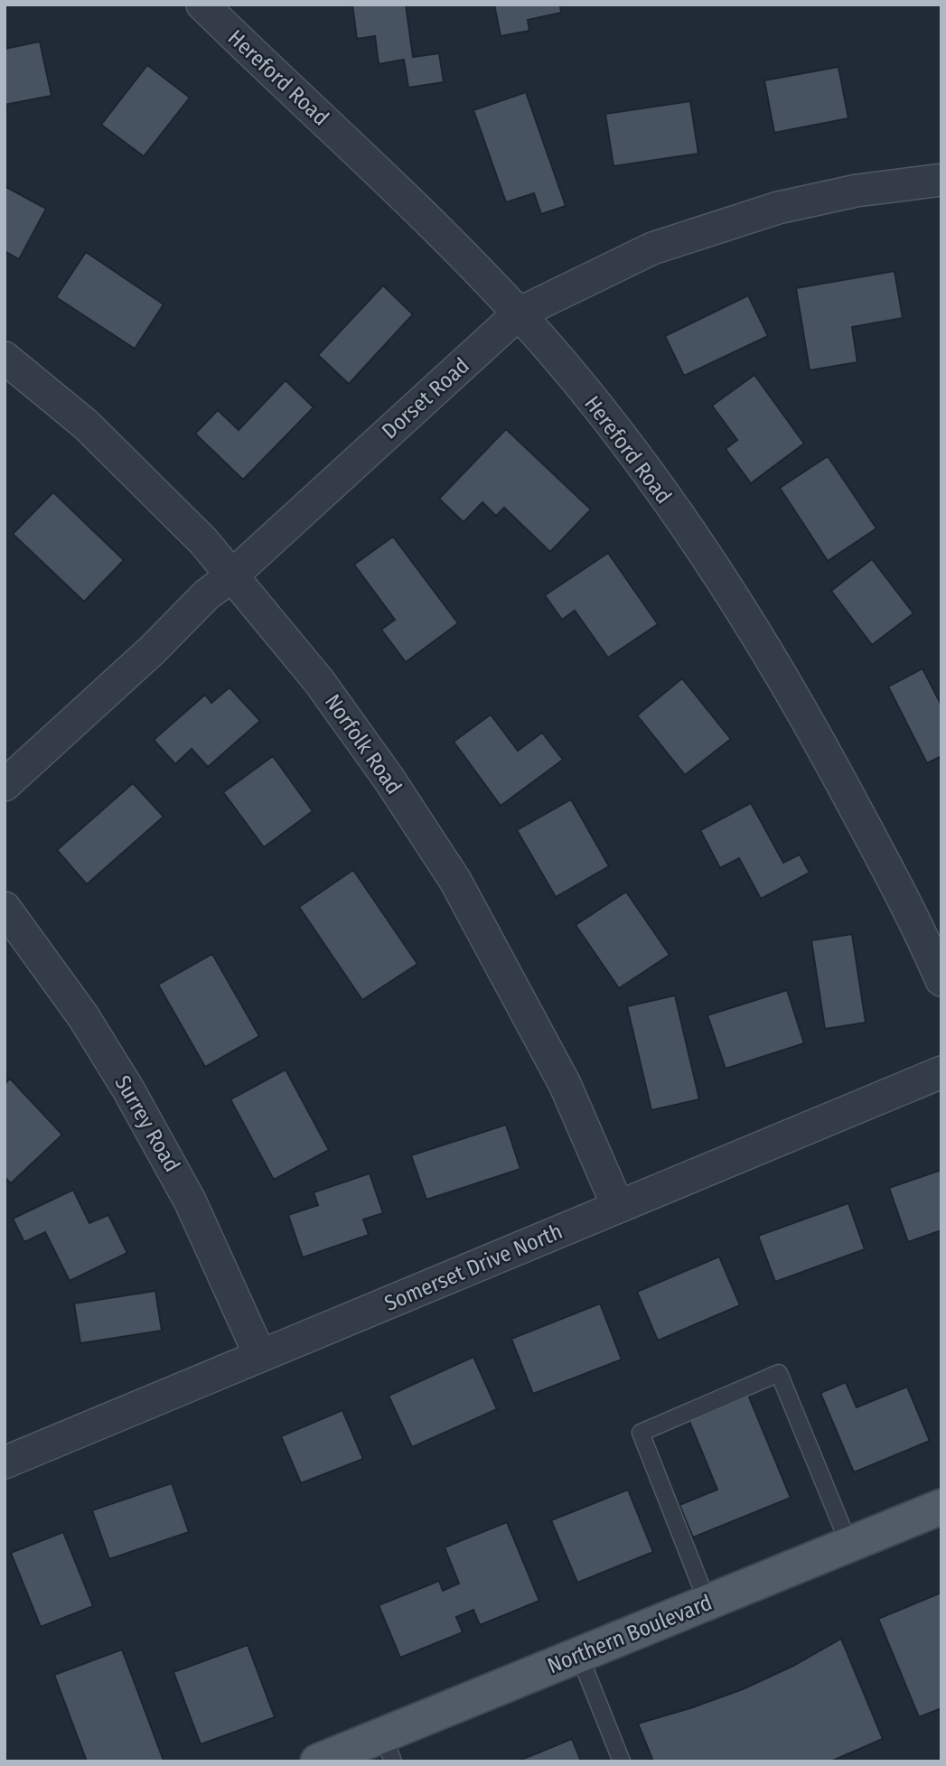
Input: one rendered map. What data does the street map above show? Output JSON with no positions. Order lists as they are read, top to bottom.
{
  "streets": {
    "main road": ["Northern Boulevard"],
    "street": [
      "Hereford Road",
      "Dorset Road",
      "Norfolk Road",
      "Surrey Road",
      "Somerset Drive North"
    ]
  },
  "crossings": [
    ["Hereford Road", "Dorset Road"],
    ["Dorset Road", "Norfolk Road"],
    ["Norfolk Road", "Somerset Drive North"],
    ["Surrey Road", "Somerset Drive North"]
  ]
}
